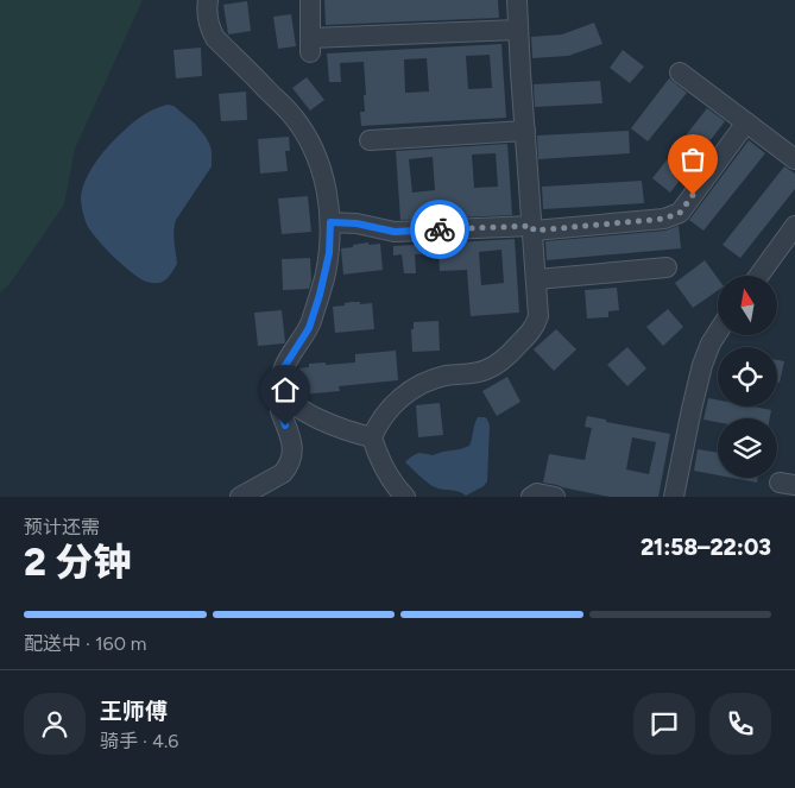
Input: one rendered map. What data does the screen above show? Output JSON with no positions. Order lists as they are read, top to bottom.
{
  "north": "top",
  "page": {
    "heading": ["2 分钟", "预计还需", "21:58–22:03"],
    "panel": ["王师傅", "骑手 · 4.6"],
    "bar": "配送中 · 160 m"
  }
}
